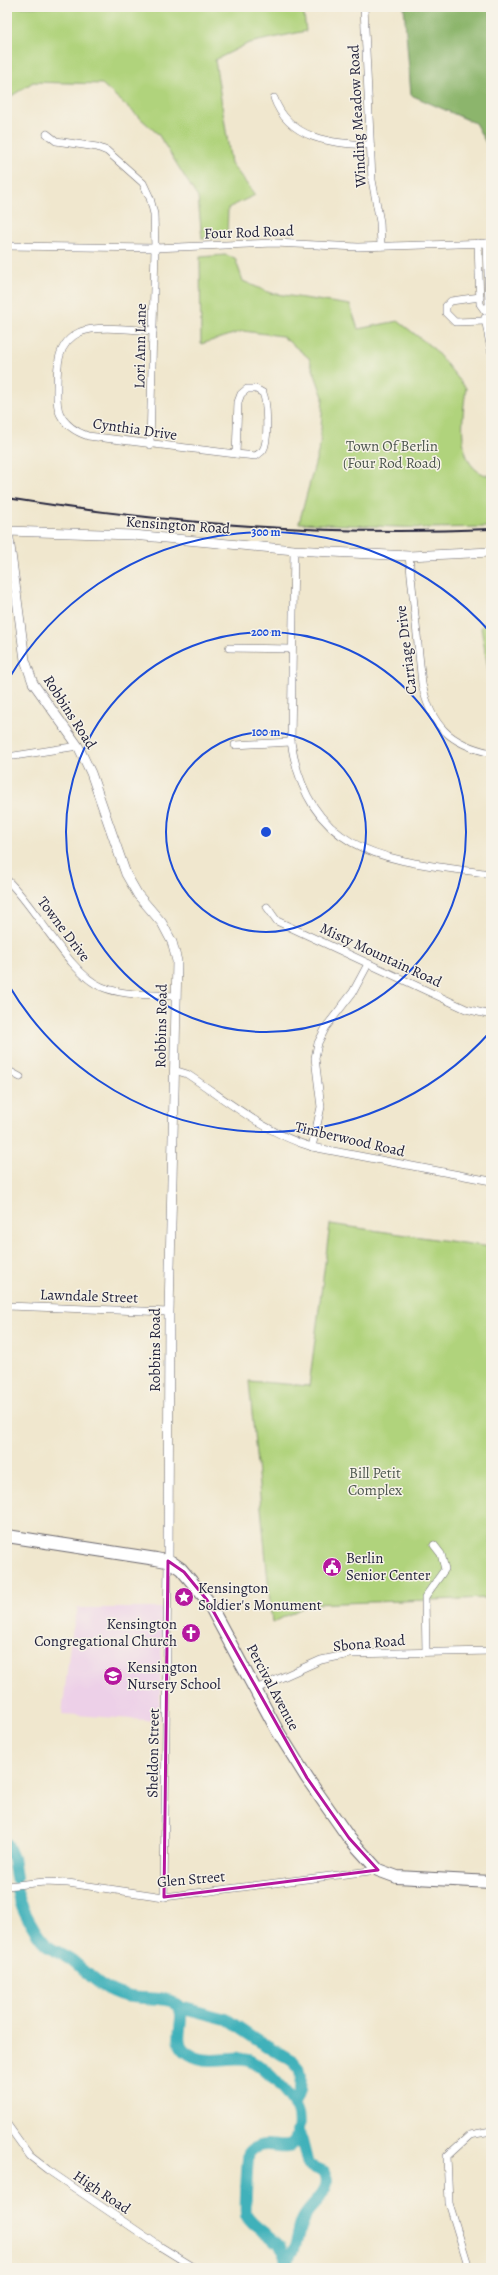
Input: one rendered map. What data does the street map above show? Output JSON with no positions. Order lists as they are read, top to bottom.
{
  "streets": {
    "main road": ["Percival Avenue"],
    "street": [
      "Winding Meadow Road",
      "Four Rod Road",
      "Lori Ann Lane",
      "Cynthia Drive",
      "Kensington Road",
      "Carriage Drive",
      "Robbins Road",
      "Towne Drive",
      "Misty Mountain Road",
      "Timberwood Road",
      "Lawndale Street",
      "Sbona Road",
      "Sheldon Street",
      "Glen Street",
      "High Road"
    ]
  },
  "crossings": [
    ["Winding Meadow Road", "Four Rod Road"],
    ["Four Rod Road", "Lori Ann Lane"],
    ["Lori Ann Lane", "Cynthia Drive"],
    ["Kensington Road", "Carriage Drive"],
    ["Kensington Road", "Robbins Road"],
    ["Robbins Road", "Towne Drive"],
    ["Robbins Road", "Timberwood Road"],
    ["Robbins Road", "Lawndale Street"],
    ["Robbins Road", "Percival Avenue"],
    ["Robbins Road", "Sheldon Street"],
    ["Sbona Road", "Percival Avenue"],
    ["Percival Avenue", "Sheldon Street"],
    ["Percival Avenue", "Glen Street"],
    ["Sheldon Street", "Glen Street"]
  ],
  "parks": ["Town Of Berlin (Four Rod Road)", "Bill Petit Complex"],
  "places": {
    "public building": ["Berlin Senior Center"],
    "place": ["Kensington Soldier's Monument"],
    "church": ["Kensington Congregational Church"],
    "school or university": ["Kensington Nursery School"]
  },
  "rings": ["300 m", "200 m", "100 m"]
}
